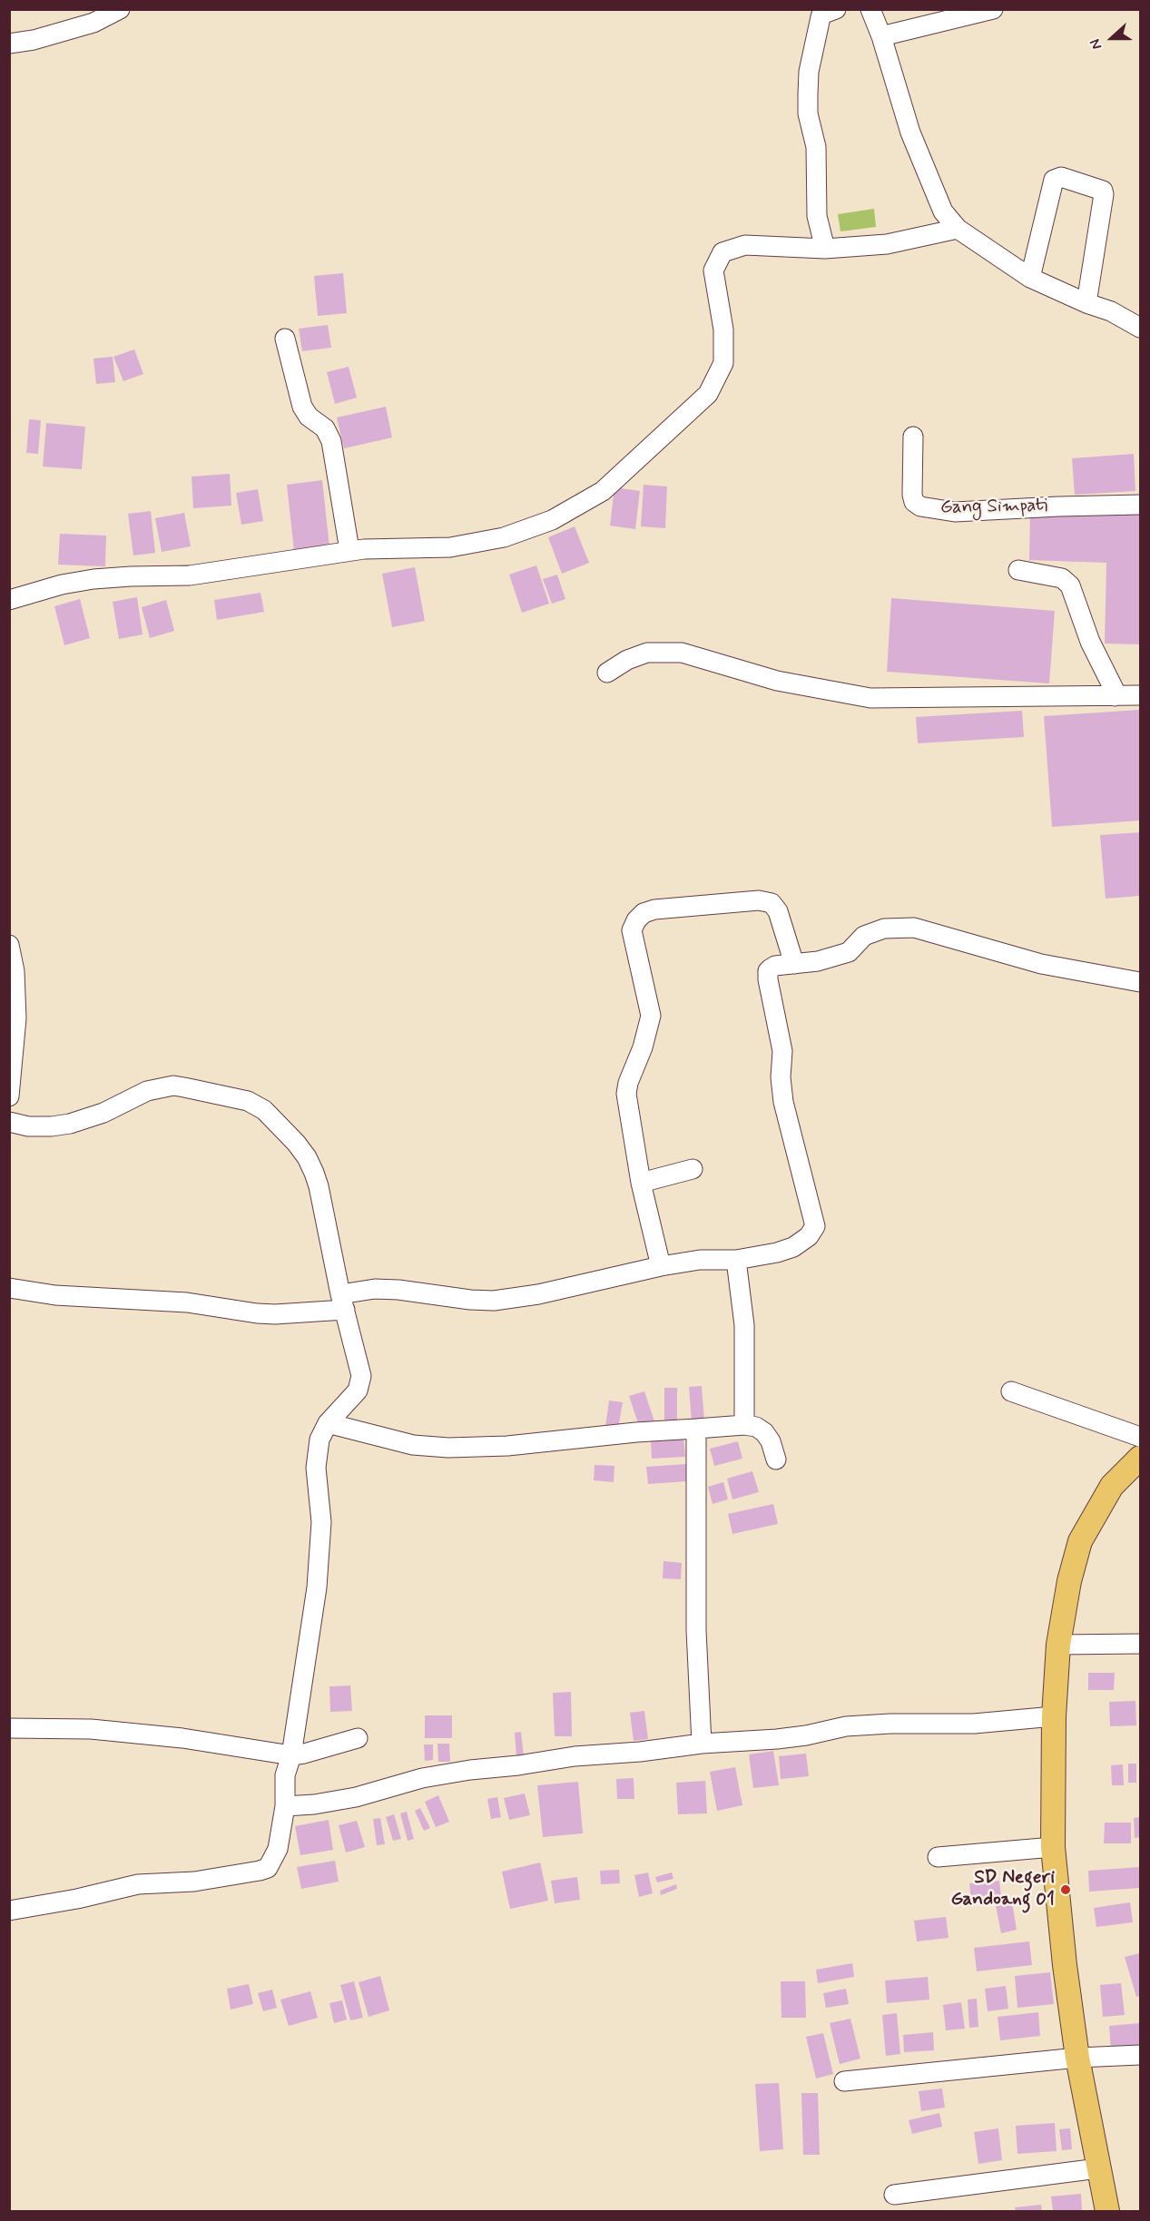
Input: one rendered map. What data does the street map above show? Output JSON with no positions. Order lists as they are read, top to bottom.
{
  "streets": {
    "street": ["Gang Simpati"]
  },
  "places": ["SD Negeri Gandoang 01"],
  "north": "left"
}
